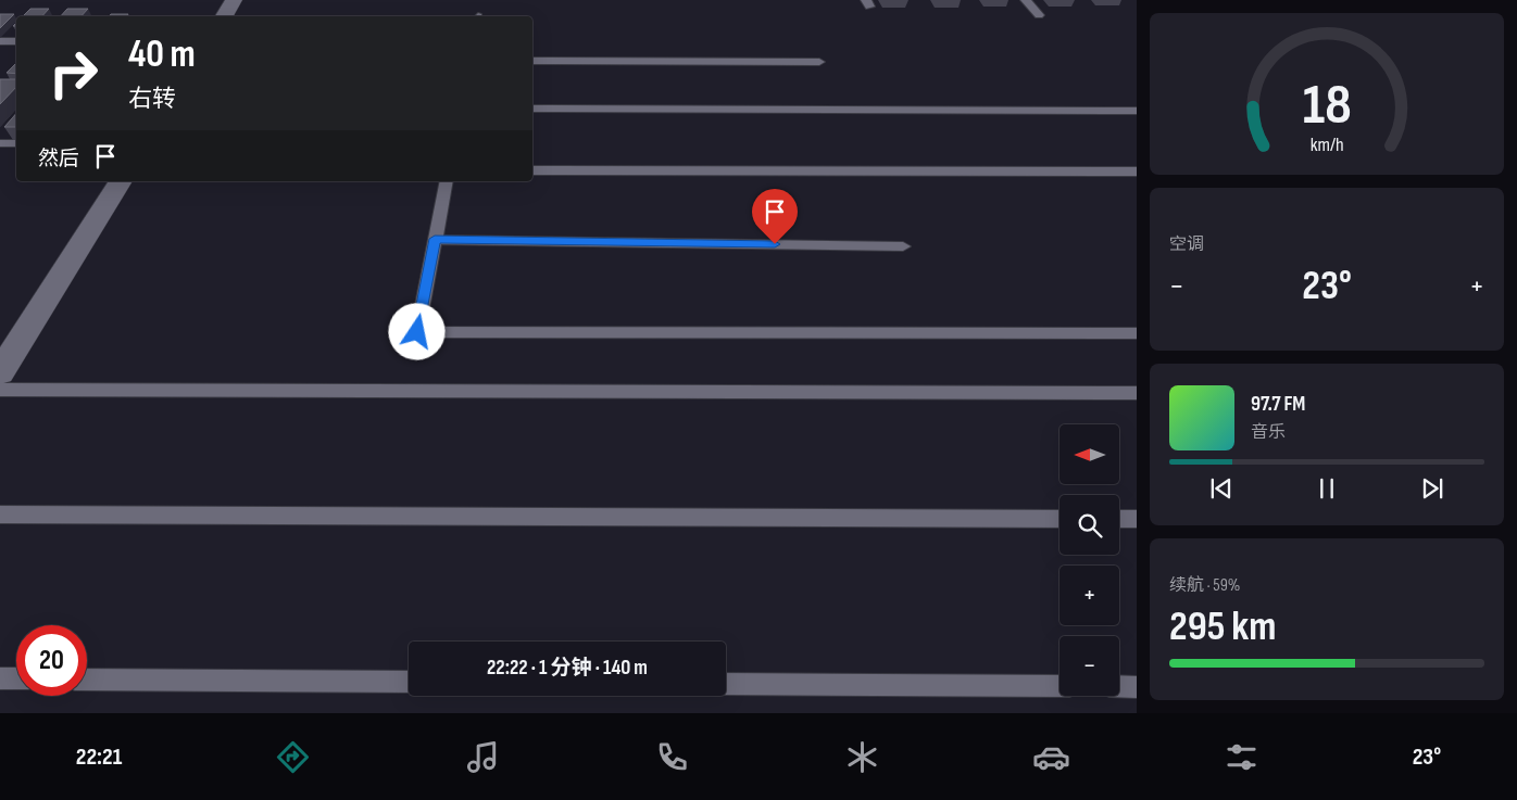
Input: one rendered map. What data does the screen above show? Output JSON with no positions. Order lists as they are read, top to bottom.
{
  "north": "left",
  "page": {
    "turn": ["40 m", "右转"],
    "then": "然后",
    "tile": [
      "空调",
      ["续航 · 59%", "295 km"]
    ],
    "heat": ["−", "23°", "+"],
    "song": ["97.7 FM", "音乐"],
    "map_buttons": ["+", "−"],
    "limit": "20",
    "trip": "22:22 · 1 分钟 · 140 m",
    "tabs": ["22:21", "23°"],
    "gauge": ["18", "km/h"]
  }
}
